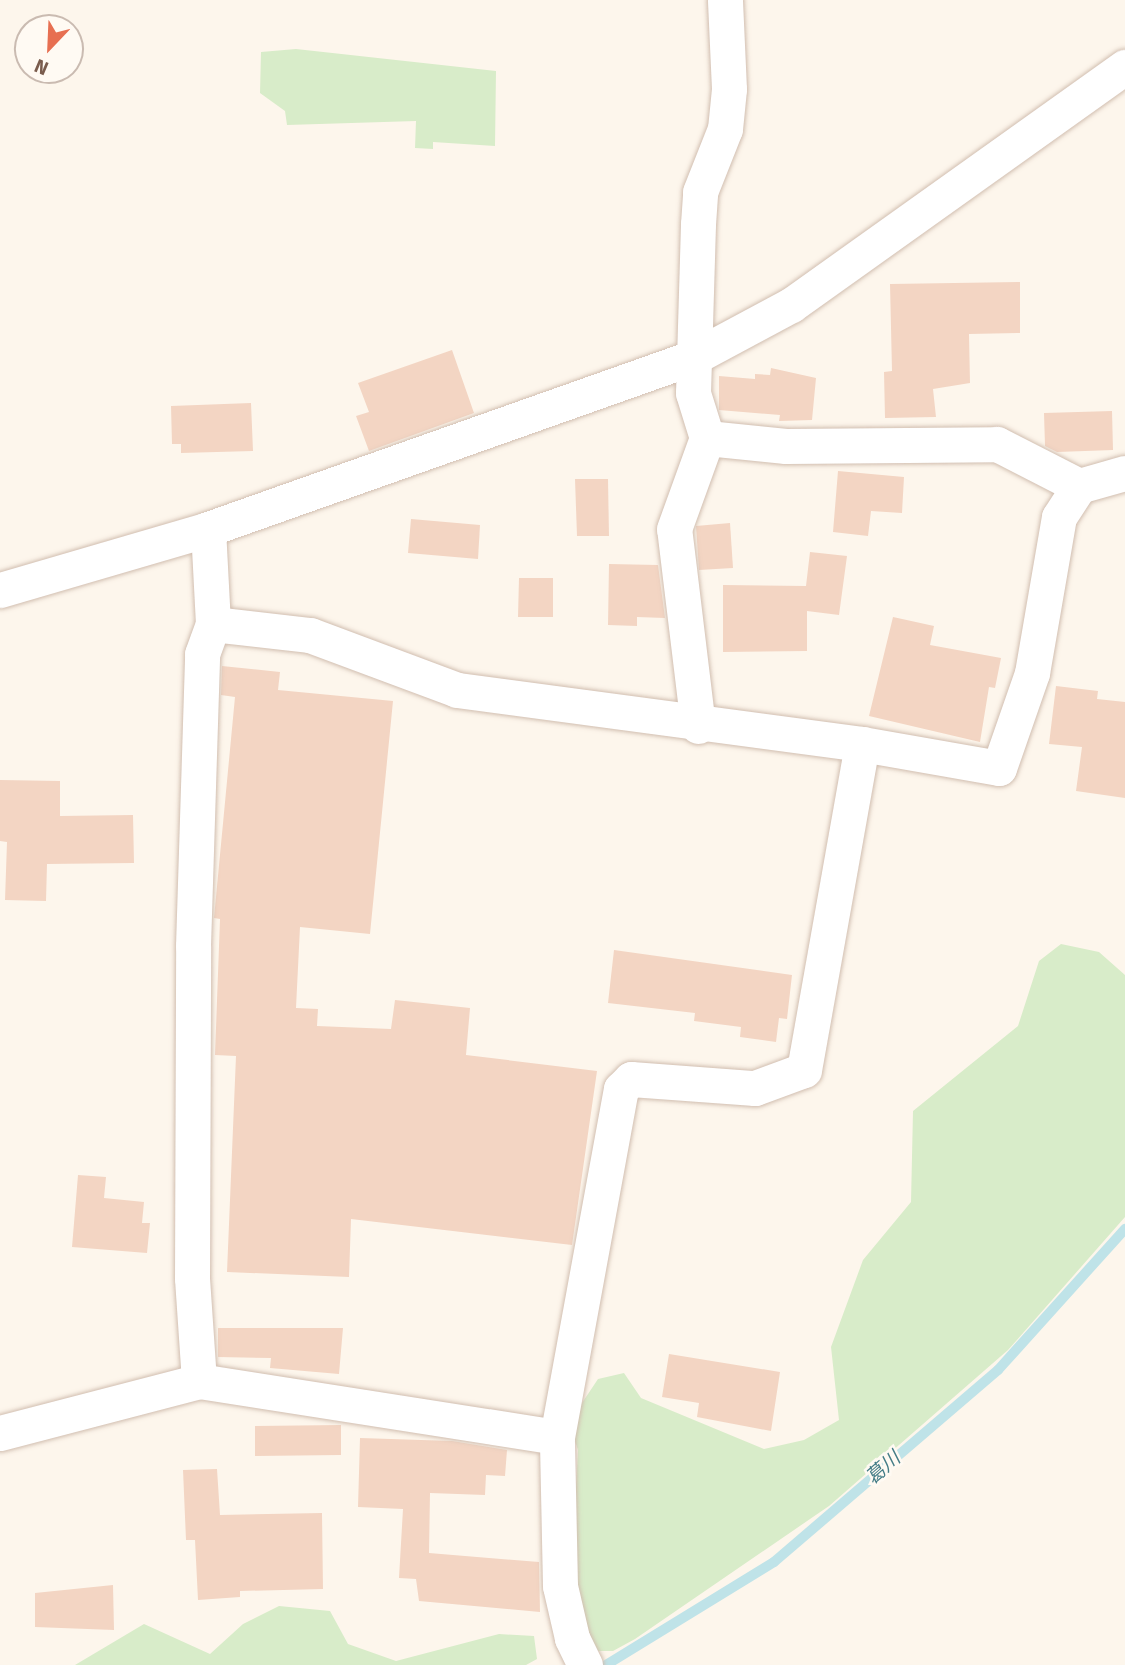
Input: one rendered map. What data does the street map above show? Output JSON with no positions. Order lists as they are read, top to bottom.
{
  "water": ["葛川"],
  "north": "bottom left"
}
